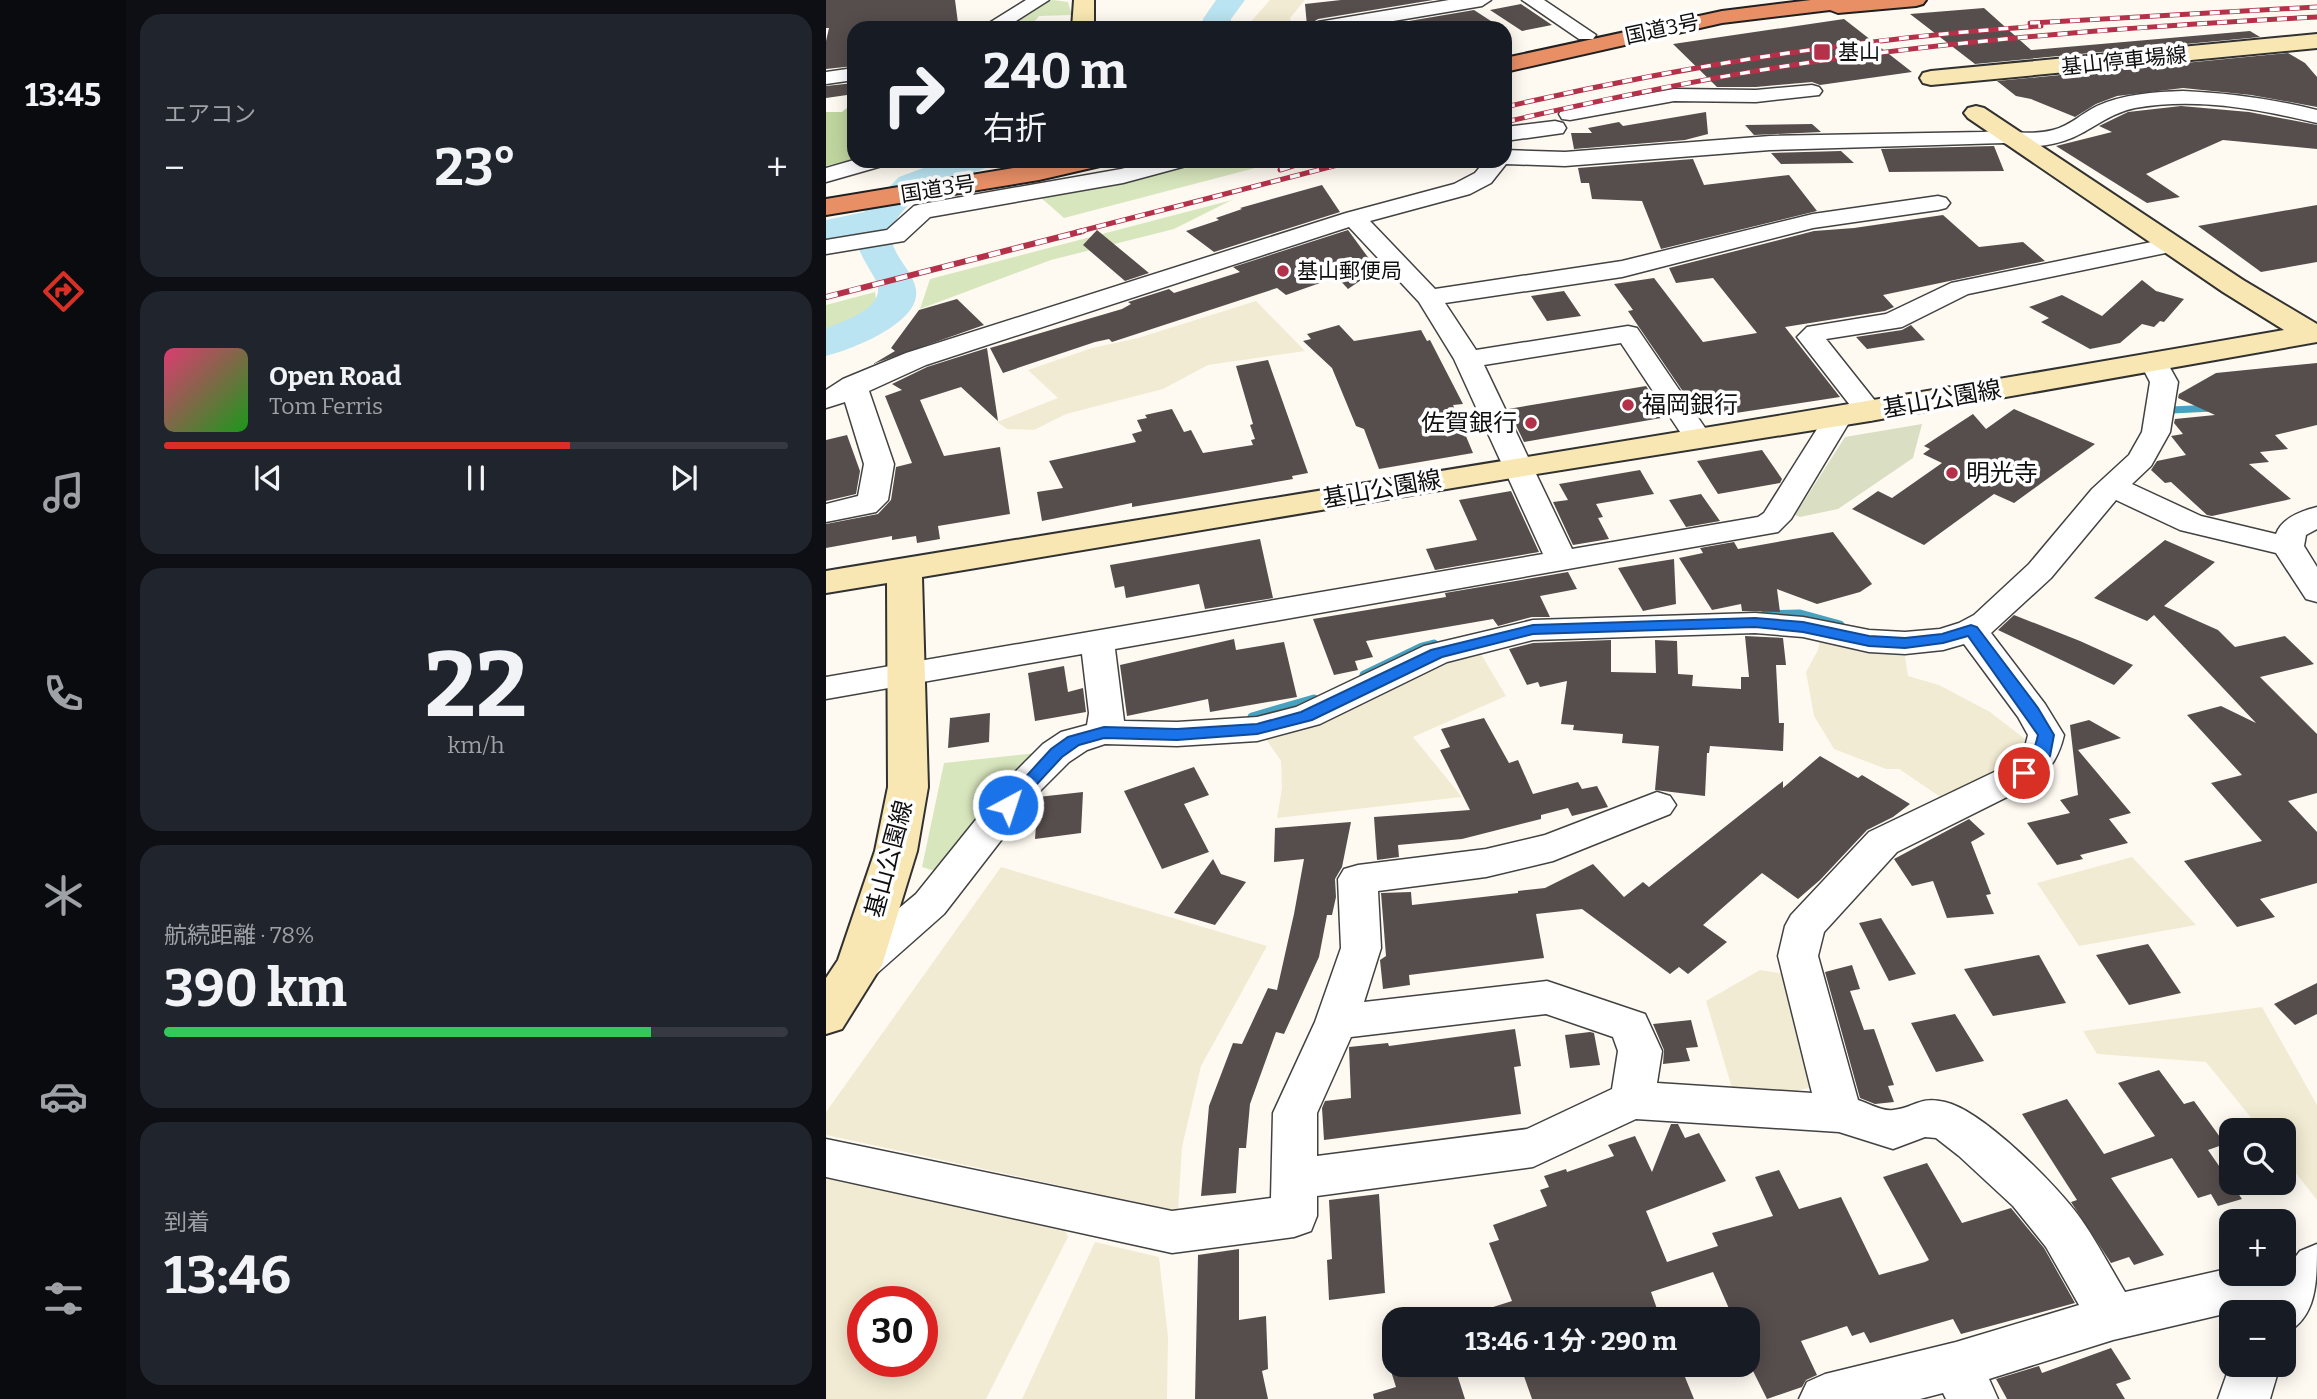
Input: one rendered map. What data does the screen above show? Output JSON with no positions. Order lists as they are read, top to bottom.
{
  "streets": {
    "highway": ["国道3号"],
    "main road": ["基山停車場線", "基山公園線"]
  },
  "places": {
    "transit": ["基山"],
    "other": [
      "基山郵便局",
      "福岡銀行",
      "佐賀銀行",
      "明光寺"
    ]
  },
  "page": {
    "tabs": "13:45",
    "tile": [
      "エアコン",
      ["22", "km/h"],
      ["航続距離 · 78%", "390 km"],
      ["到着", "13:46"]
    ],
    "turn": ["240 m", "右折"],
    "heat": ["−", "23°", "+"],
    "song": ["Open Road", "Tom Ferris"],
    "map_buttons": ["+", "−"],
    "limit": "30",
    "trip": "13:46 · 1 分 · 290 m"
  }
}
